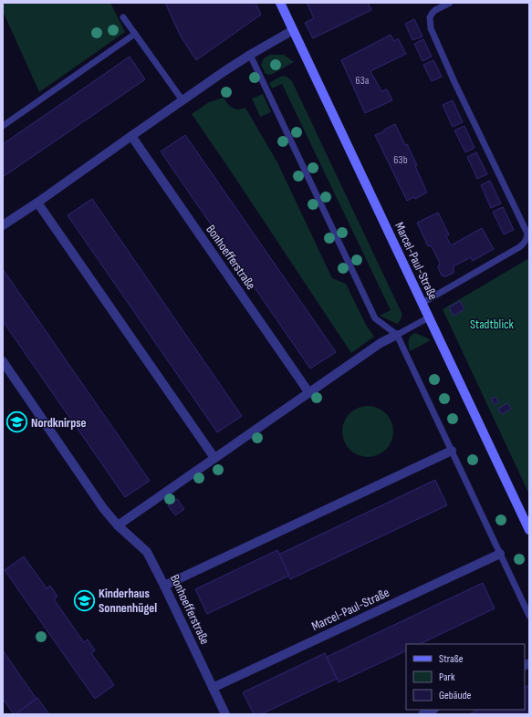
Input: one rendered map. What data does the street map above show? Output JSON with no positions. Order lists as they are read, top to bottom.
{
  "streets": {
    "street": ["Bonhoefferstraße", "Marcel-Paul-Straße"]
  },
  "crossings": [
    ["Bonhoefferstraße", "Marcel-Paul-Straße"]
  ],
  "parks": ["Stadtblick"],
  "places": {
    "school or university": ["Nordknirpse", "Kinderhaus Sonnenhügel"]
  },
  "house_numbers": ["63a", "63b"],
  "legend": ["Straße", "Park", "Gebäude"]
}
